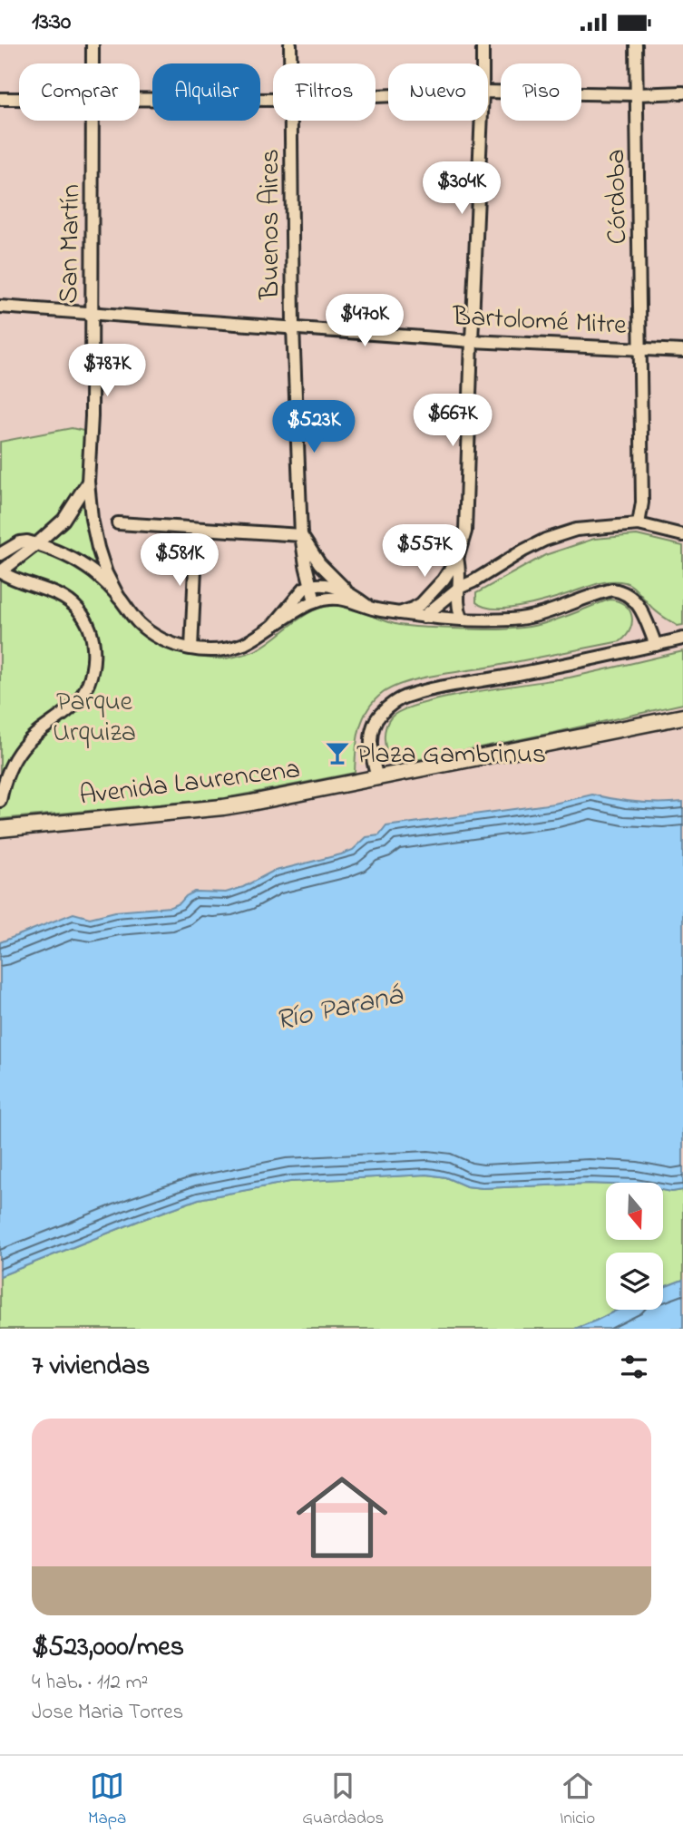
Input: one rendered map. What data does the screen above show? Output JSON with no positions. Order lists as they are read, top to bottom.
{
  "streets": {
    "street": [
      "Córdoba",
      "Buenos Aires",
      "San Martín",
      "Bartolomé Mitre",
      "Avenida Laurencena"
    ]
  },
  "crossings": [
    ["Córdoba", "Bartolomé Mitre"],
    ["Buenos Aires", "Bartolomé Mitre"],
    ["San Martín", "Bartolomé Mitre"]
  ],
  "water": ["Río Paraná"],
  "parks": ["Parque Urquiza"],
  "places": {
    "bar": ["Plaza Gambrinus"]
  },
  "north": "bottom",
  "page": {
    "status": "13:30",
    "chip": [
      "Comprar",
      "Alquilar",
      "Filtros",
      "Nuevo",
      "Piso"
    ],
    "price": [
      "$304K",
      "$470K",
      "$787K",
      "$667K",
      "$523K",
      "$557K",
      "$581K"
    ],
    "heading": "7 viviendas",
    "list": [
      {
        "name": "$523,000/mes",
        "note": "4 hab. · 112 m² · Jose Maria Torres"
      }
    ],
    "tabs": ["Mapa", "Guardados", "Inicio"]
  }
}
